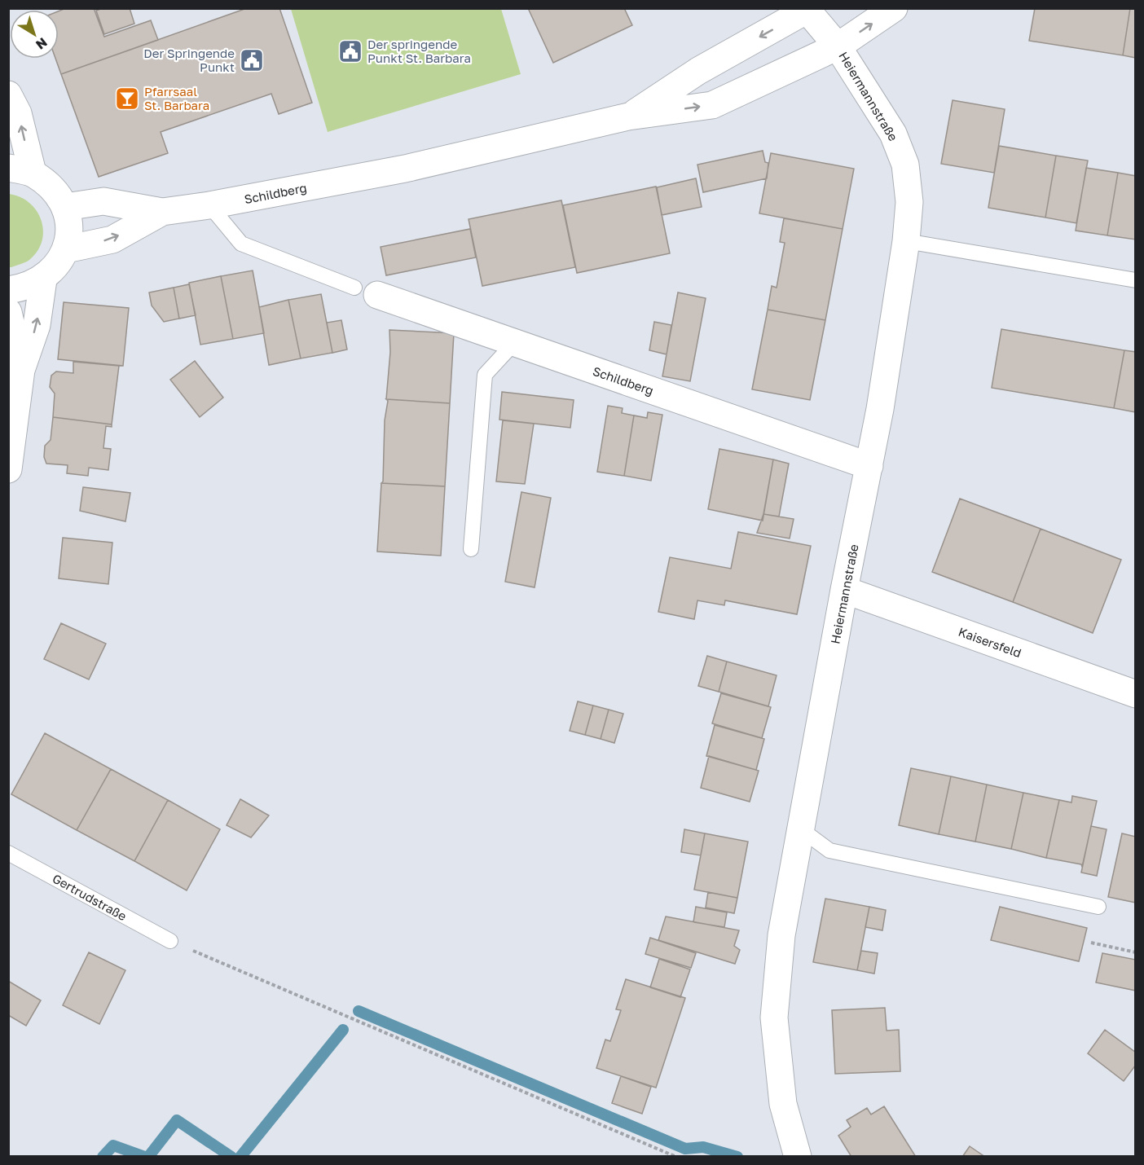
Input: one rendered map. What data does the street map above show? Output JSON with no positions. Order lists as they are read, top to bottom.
{
  "streets": {
    "street": ["Heiermannstraße", "Schildberg", "Kaisersfeld"],
    "lane": ["Gertrudstraße"]
  },
  "crossings": [
    ["Heiermannstraße", "Schildberg"],
    ["Heiermannstraße", "Kaisersfeld"]
  ],
  "places": {
    "public building": ["Der springende Punkt St. Barbara", "Der Springende Punkt"],
    "bar": ["Pfarrsaal St. Barbara"]
  },
  "north": "bottom right"
}
